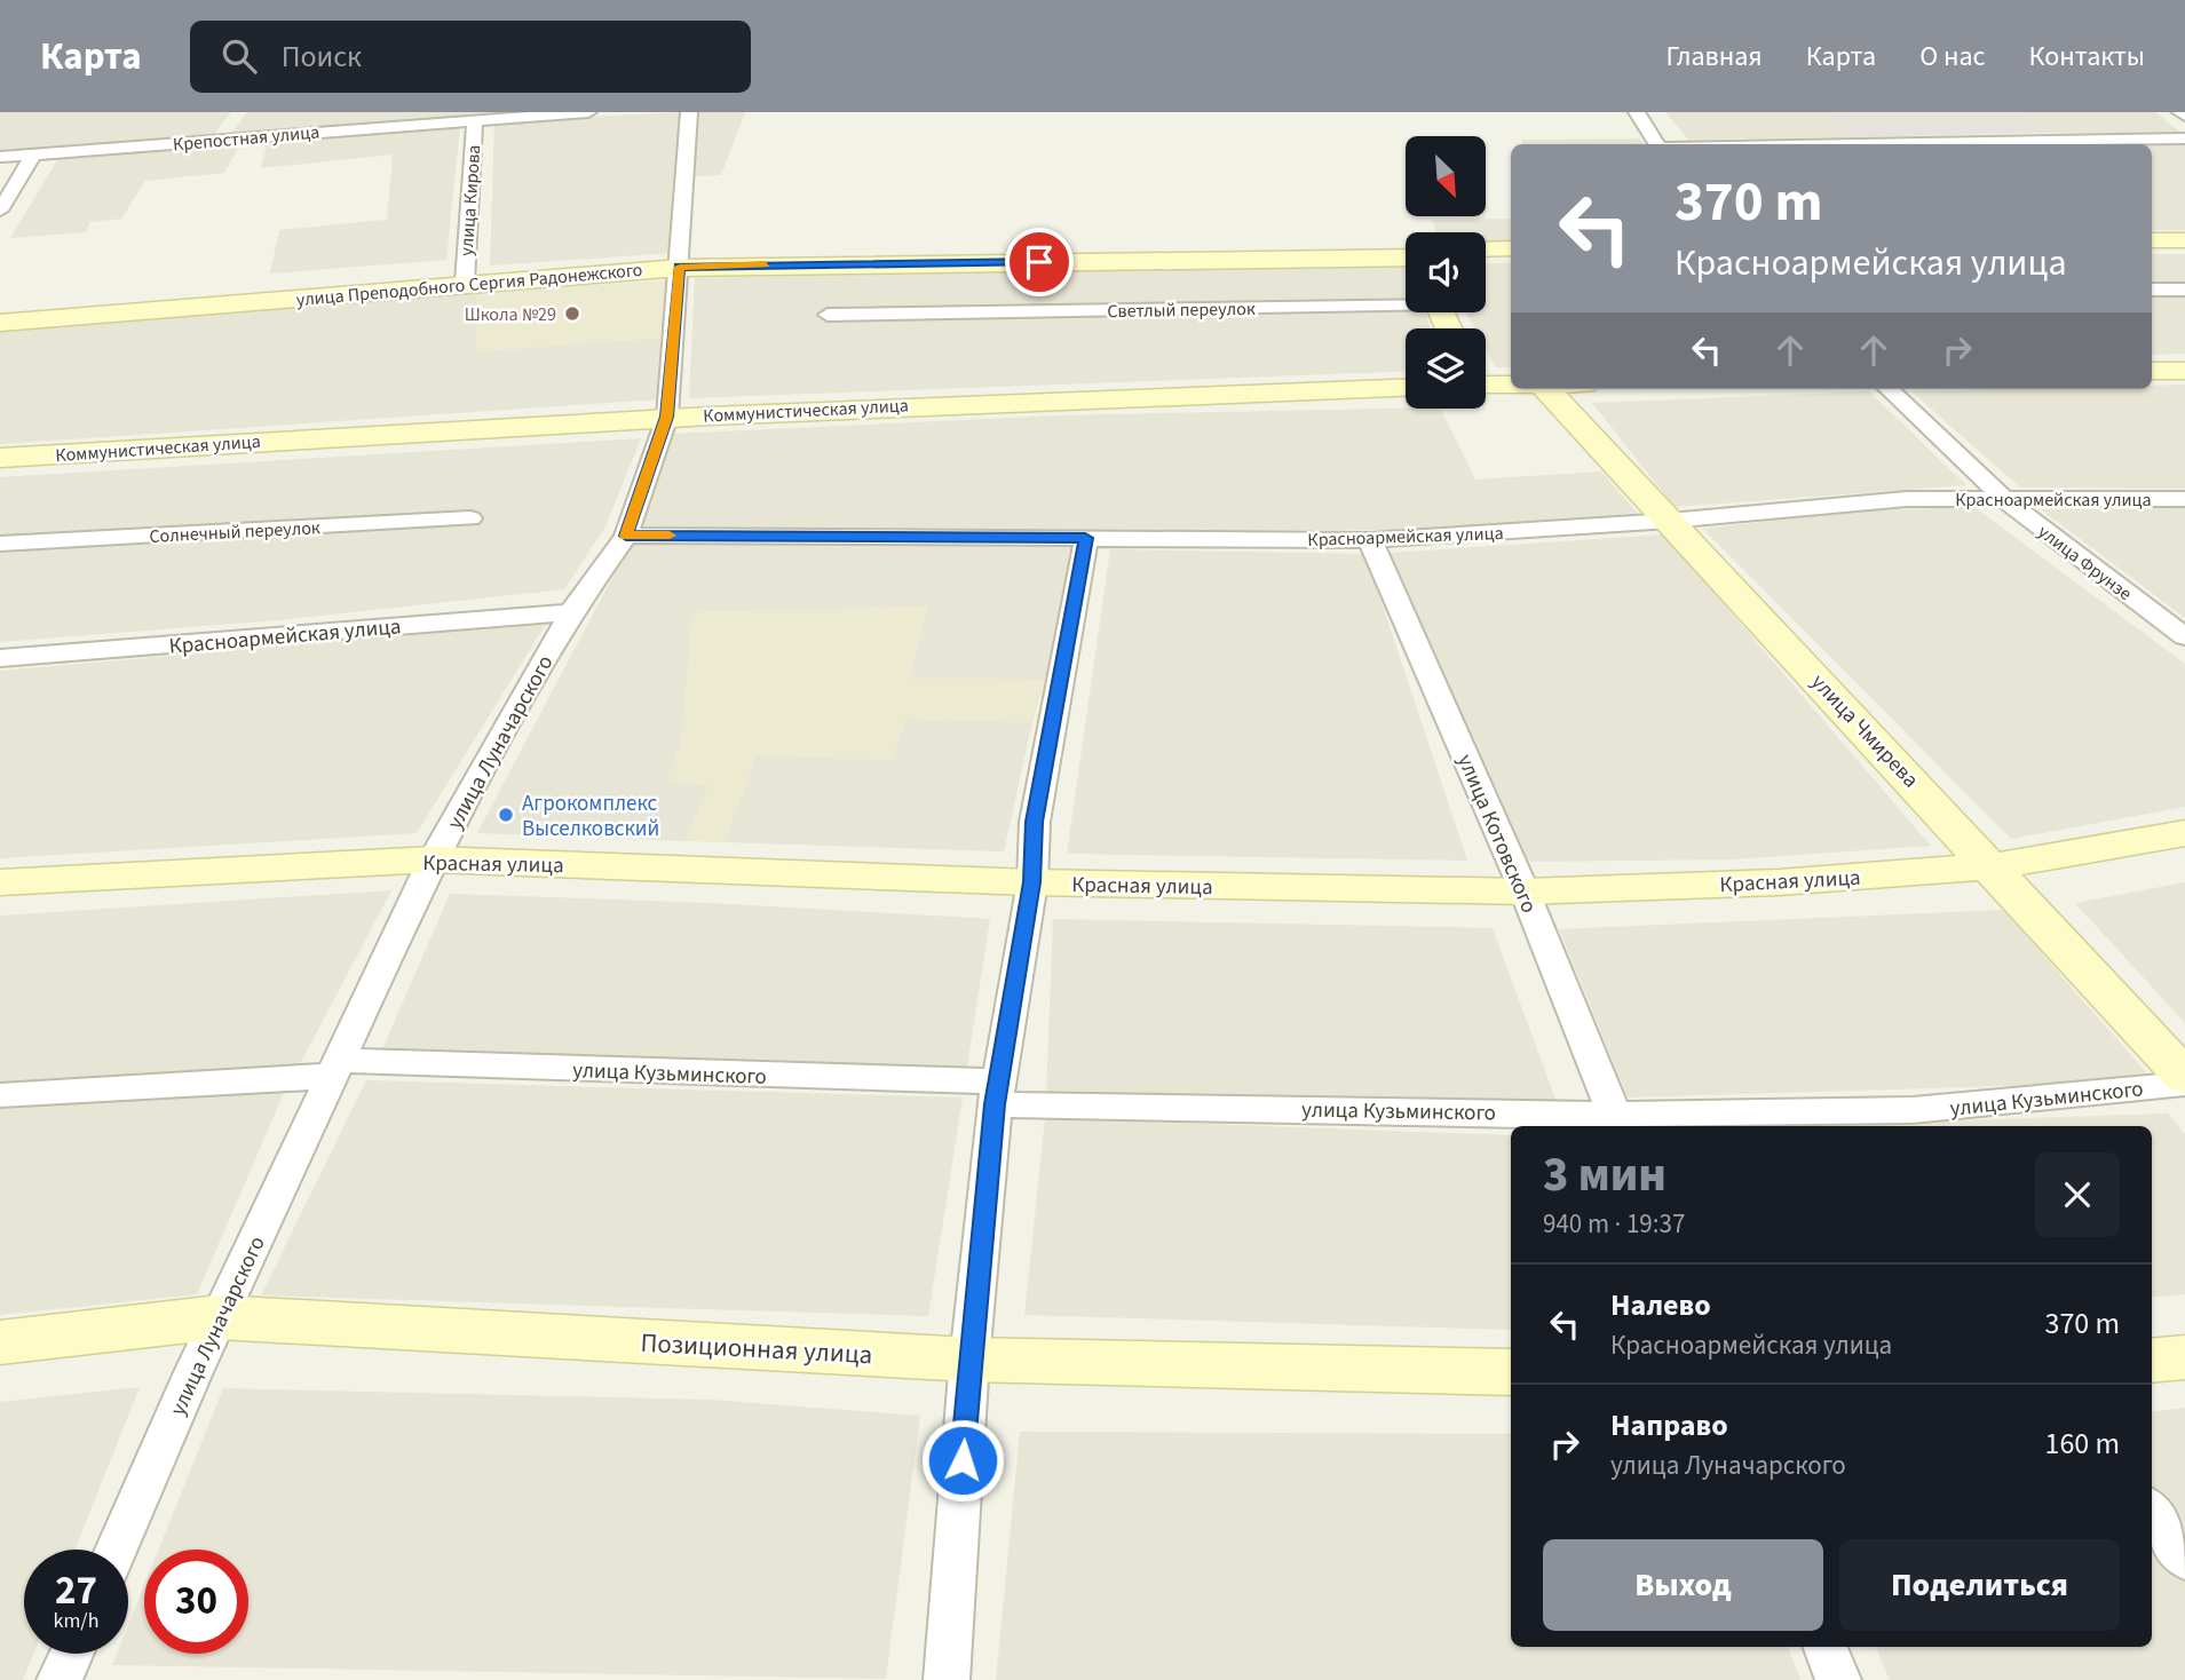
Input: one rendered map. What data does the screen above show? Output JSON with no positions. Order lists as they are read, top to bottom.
{
  "streets": {
    "street": [
      "Крепостная улица",
      "улица Кирова",
      "улица Преподобного Сергия Радонежского",
      "Светлый переулок",
      "Коммунистическая улица",
      "Красноармейская улица",
      "Солнечный переулок",
      "улица Фрунзе",
      "улица Чмирева",
      "улица Луначарского",
      "улица Котовского",
      "Красная улица",
      "улица Кузьминского",
      "Позиционная улица"
    ]
  },
  "crossings": [
    ["Крепостная улица", "улица Кирова"],
    ["улица Кирова", "улица Преподобного Сергия Радонежского"],
    ["улица Преподобного Сергия Радонежского", "улица Луначарского"],
    ["Коммунистическая улица", "улица Луначарского"],
    ["Красноармейская улица", "улица Фрунзе"],
    ["Красноармейская улица", "улица Чмирева"],
    ["Красноармейская улица", "улица Луначарского"],
    ["Красноармейская улица", "улица Котовского"],
    ["улица Чмирева", "Красная улица"],
    ["улица Луначарского", "Красная улица"],
    ["улица Луначарского", "улица Кузьминского"],
    ["улица Луначарского", "Позиционная улица"],
    ["улица Котовского", "Красная улица"],
    ["улица Котовского", "улица Кузьминского"]
  ],
  "places": ["Школа №29", "Агрокомплекс Выселковский"],
  "north": "bottom right",
  "page": {
    "header": "Карта",
    "search": "Поиск",
    "nav": [
      "Главная",
      "Карта",
      "О нас",
      "Контакты"
    ],
    "turn": ["370 m", "Красноармейская улица"],
    "heading": ["3 мин", "940 m · 19:37"],
    "list": [
      {
        "name": "Налево",
        "note": "Красноармейская улица",
        "value": "370 m"
      },
      {
        "name": "Направо",
        "note": "улица Луначарского",
        "value": "160 m"
      }
    ],
    "buttons": ["Выход", "Поделиться"],
    "speed": "27 km/h",
    "limit": "30"
  }
}
